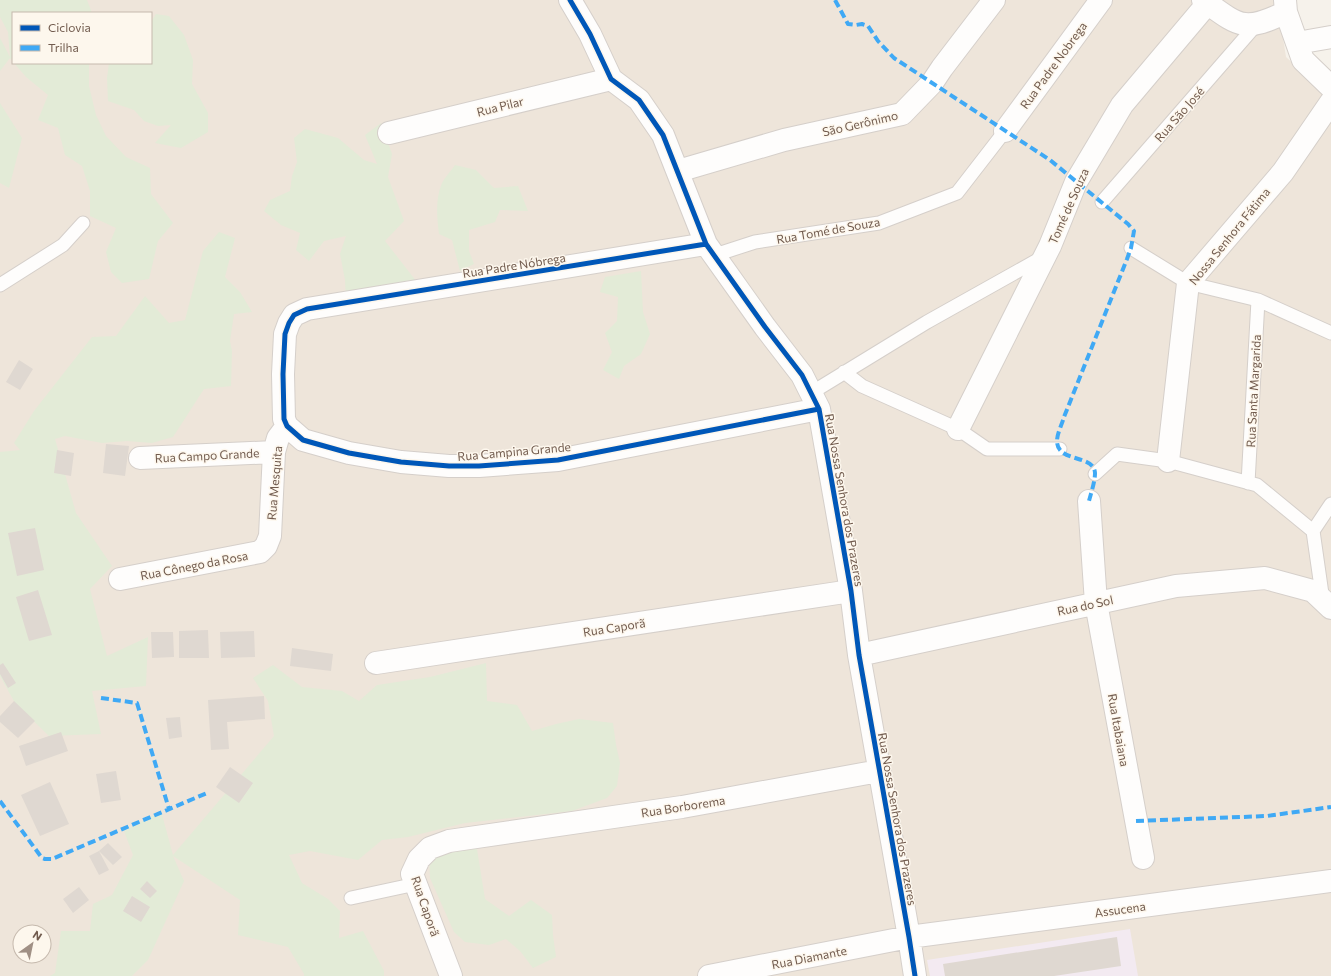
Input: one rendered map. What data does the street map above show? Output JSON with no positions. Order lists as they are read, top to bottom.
{
  "streets": {
    "street": [
      "Rua Padre Nobrega",
      "Rua Pilar",
      "São Gerônimo",
      "Tomé de Souza",
      "Nossa Senhora Fátima",
      "Rua Padre Nóbrega",
      "Rua Campina Grande",
      "Rua Campo Grande",
      "Rua Mesquita",
      "Rua Nossa Senhora dos Prazeres",
      "Rua Cônego da Rosa",
      "Rua do Sol",
      "Rua Caporã",
      "Rua Itabaiana",
      "Rua Borborema",
      "Assucena",
      "Rua Diamante"
    ],
    "lane": ["Rua São José", "Rua Tomé de Souza", "Rua Santa Margarida"]
  },
  "crossings": [
    ["Rua Padre Nobrega", "Rua Tomé de Souza"],
    ["Rua Pilar", "Rua Nossa Senhora dos Prazeres"],
    ["São Gerônimo", "Rua Nossa Senhora dos Prazeres"],
    ["Rua Tomé de Souza", "Rua Padre Nóbrega"],
    ["Rua Tomé de Souza", "Rua Nossa Senhora dos Prazeres"],
    ["Rua Padre Nóbrega", "Rua Campina Grande"],
    ["Rua Padre Nóbrega", "Rua Mesquita"],
    ["Rua Padre Nóbrega", "Rua Nossa Senhora dos Prazeres"],
    ["Rua Campina Grande", "Rua Mesquita"],
    ["Rua Campina Grande", "Rua Nossa Senhora dos Prazeres"],
    ["Rua Campo Grande", "Rua Mesquita"],
    ["Rua Mesquita", "Rua Cônego da Rosa"],
    ["Rua Nossa Senhora dos Prazeres", "Rua do Sol"],
    ["Rua Nossa Senhora dos Prazeres", "Rua Caporã"],
    ["Rua Nossa Senhora dos Prazeres", "Rua Borborema"],
    ["Rua Nossa Senhora dos Prazeres", "Assucena"],
    ["Rua Nossa Senhora dos Prazeres", "Rua Diamante"],
    ["Rua do Sol", "Rua Itabaiana"],
    ["Rua Caporã", "Rua Borborema"],
    ["Assucena", "Rua Diamante"]
  ],
  "legend": ["Ciclovia", "Trilha"],
  "north": "top right"
}
